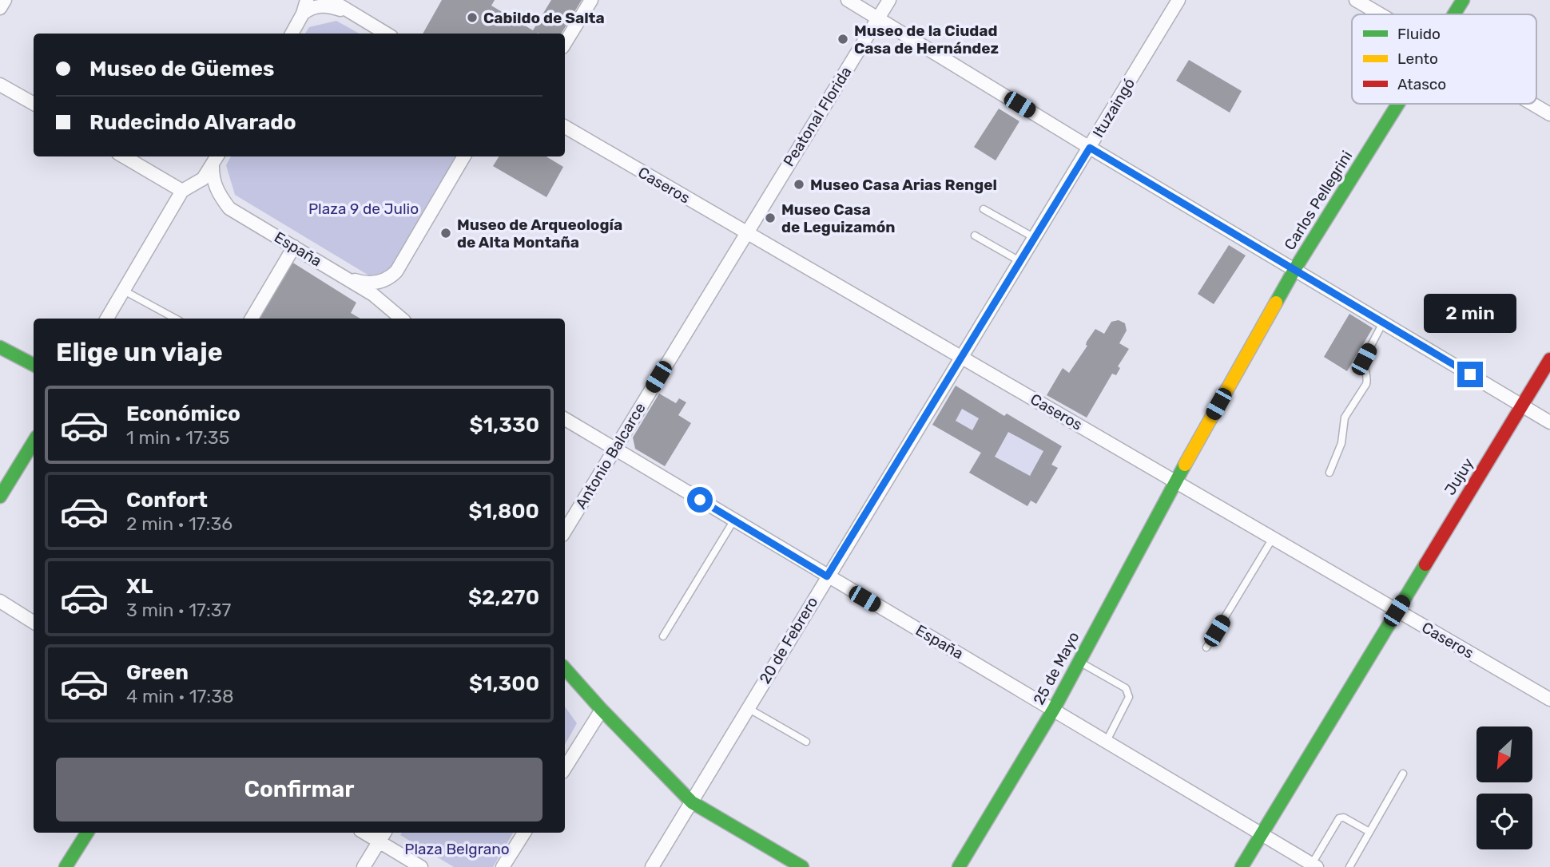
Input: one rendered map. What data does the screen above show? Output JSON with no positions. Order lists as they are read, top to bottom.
{
  "streets": {
    "main road": ["Carlos Pellegrini", "Jujuy", "25 de Mayo"],
    "street": [
      "Ituzaingó",
      "Peatonal Florida",
      "Caseros",
      "España",
      "Antonio Balcarce",
      "20 de Febrero"
    ]
  },
  "crossings": [
    ["Ituzaingó", "Caseros"],
    ["Ituzaingó", "20 de Febrero"],
    ["Peatonal Florida", "Caseros"],
    ["Peatonal Florida", "Antonio Balcarce"],
    ["Caseros", "Carlos Pellegrini"],
    ["Caseros", "Antonio Balcarce"],
    ["Caseros", "Jujuy"],
    ["Caseros", "20 de Febrero"],
    ["Caseros", "25 de Mayo"],
    ["Carlos Pellegrini", "25 de Mayo"],
    ["España", "Antonio Balcarce"],
    ["España", "Jujuy"],
    ["España", "20 de Febrero"],
    ["España", "25 de Mayo"]
  ],
  "parks": ["Plaza 9 de Julio", "Plaza Belgrano"],
  "places": [
    "Cabildo de Salta",
    "Museo de la Ciudad Casa de Hernández",
    "Museo Casa Arias Rengel",
    "Museo Casa de Leguizamón",
    "Museo de Arqueología de Alta Montaña"
  ],
  "legend": ["Fluido", "Lento", "Atasco"],
  "north": "bottom left",
  "page": {
    "banner": ["Museo de Güemes", "Rudecindo Alvarado"],
    "bubble": "2 min",
    "heading": "Elige un viaje",
    "list": [
      {
        "name": "Económico",
        "note": "1 min · 17:35",
        "value": "$1,330"
      },
      {
        "name": "Confort",
        "note": "2 min · 17:36",
        "value": "$1,800"
      },
      {
        "name": "XL",
        "note": "3 min · 17:37",
        "value": "$2,270"
      },
      {
        "name": "Green",
        "note": "4 min · 17:38",
        "value": "$1,300"
      }
    ],
    "buttons": "Confirmar"
  }
}
